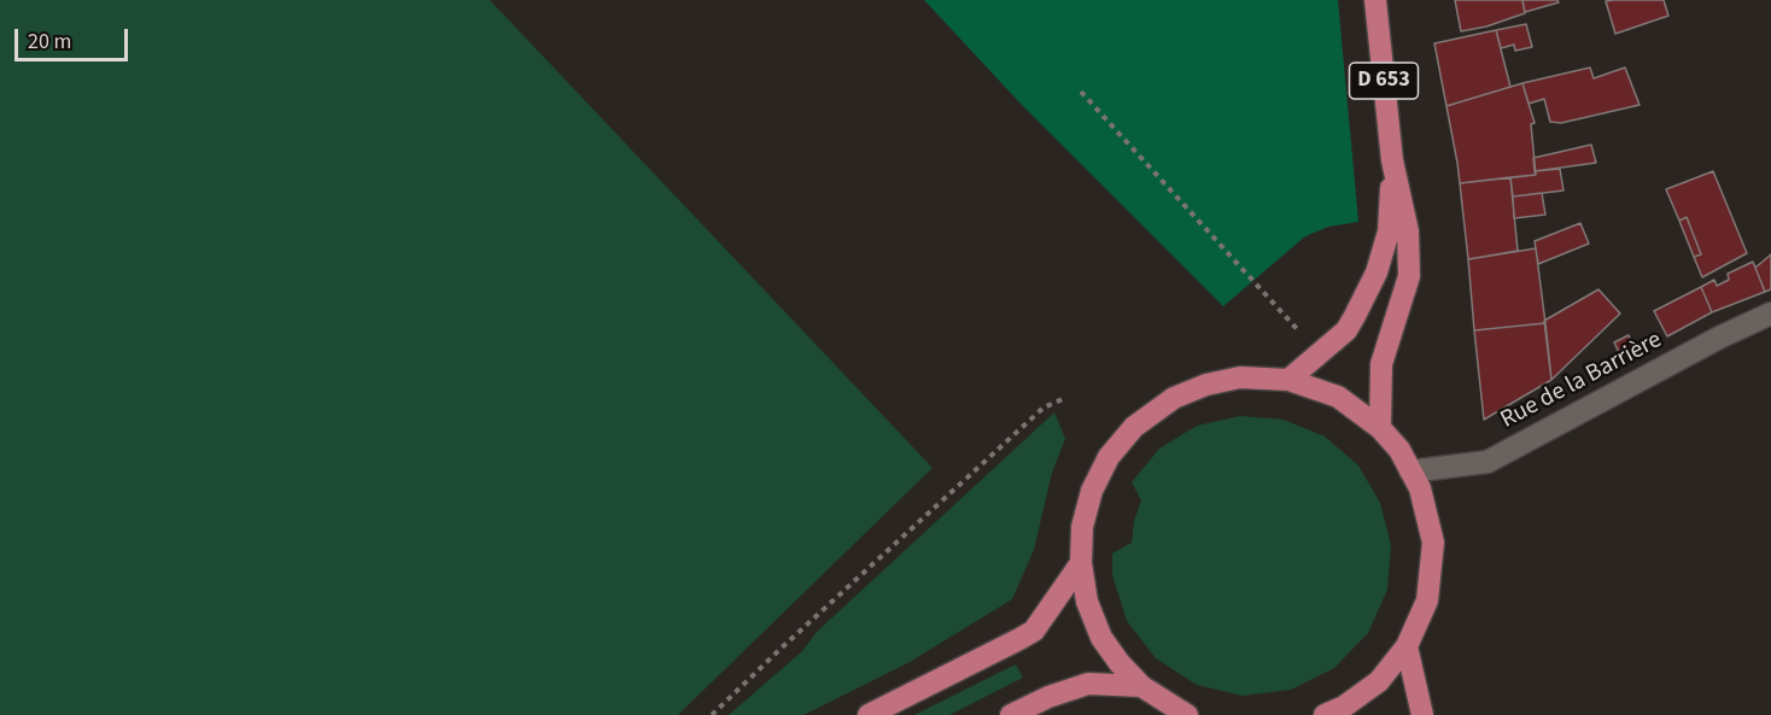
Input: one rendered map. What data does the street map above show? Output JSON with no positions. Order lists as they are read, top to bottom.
{
  "streets": {
    "main road": ["D 653"],
    "street": ["Rue de la Barrière"]
  },
  "scale_bar": "20 m"
}
